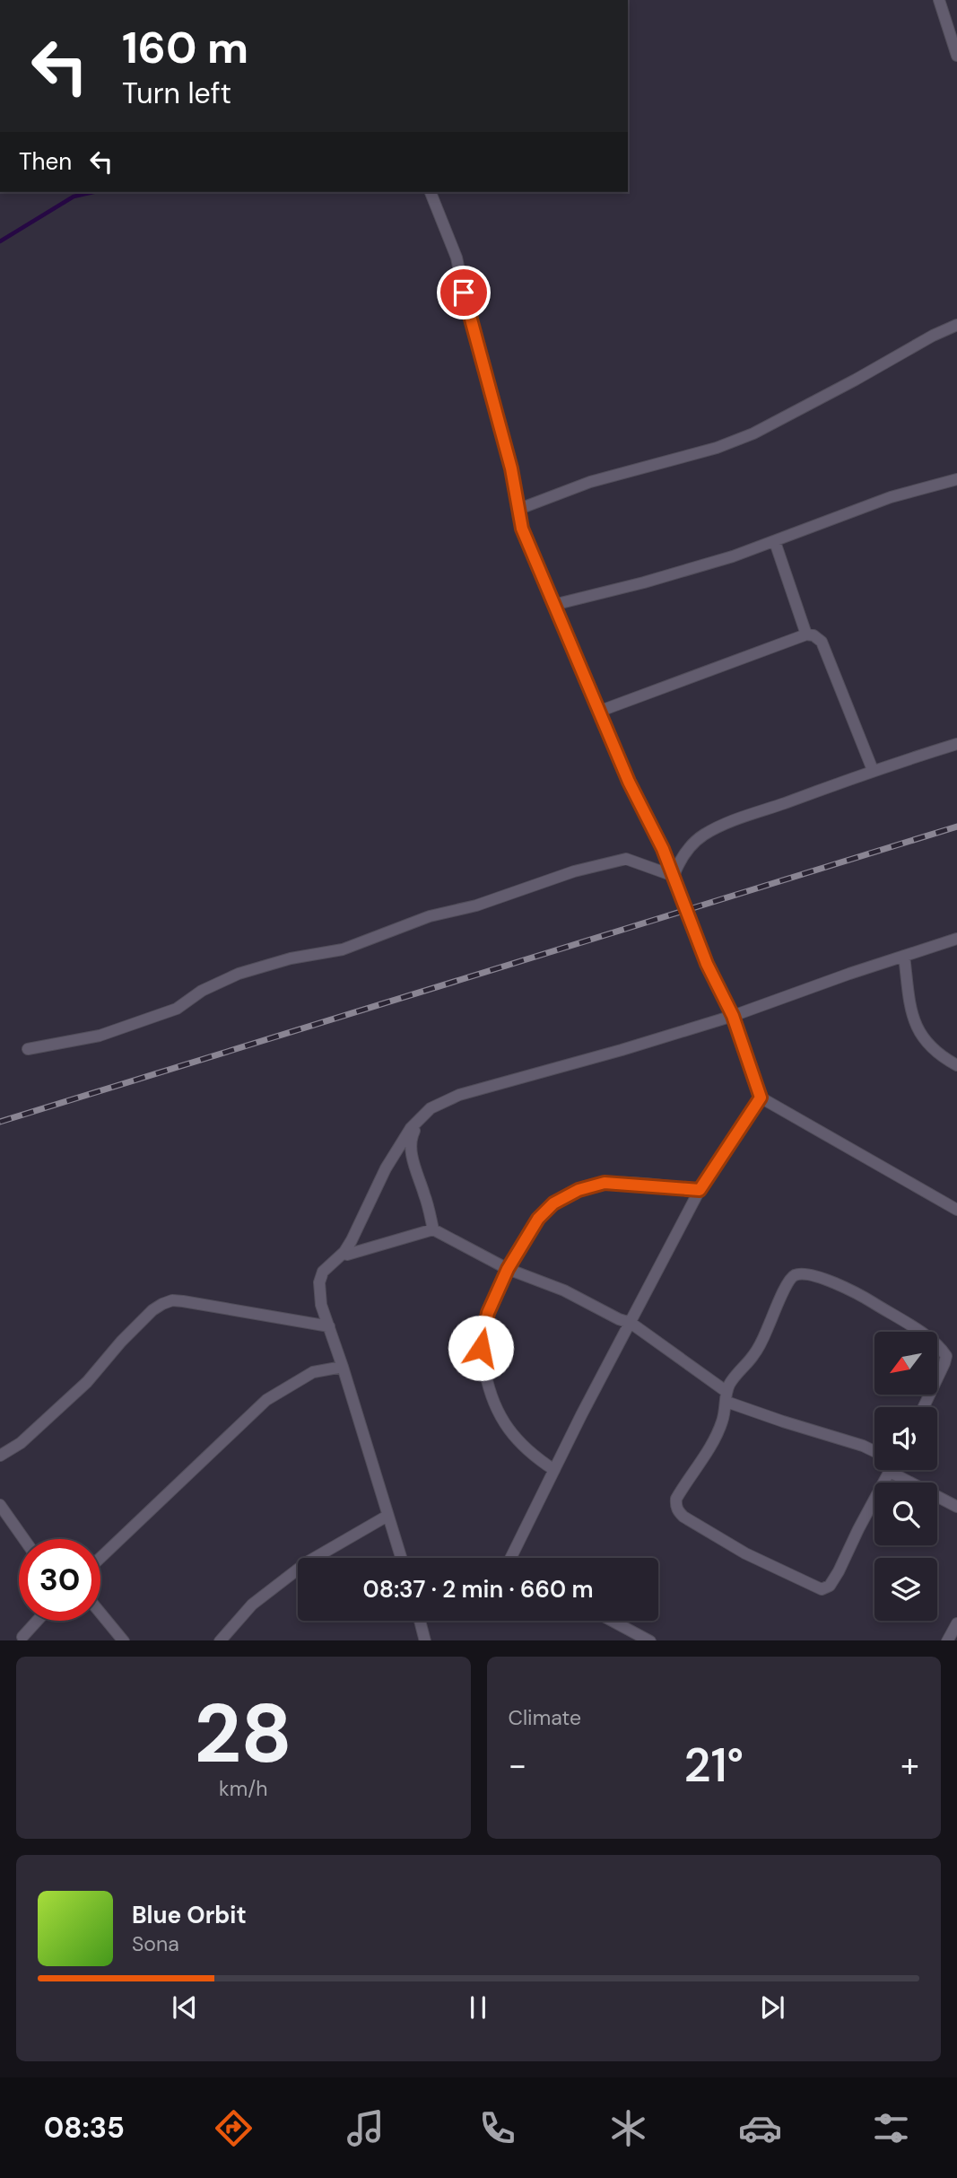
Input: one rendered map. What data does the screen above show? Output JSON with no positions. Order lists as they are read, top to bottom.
{
  "north": "bottom left",
  "page": {
    "turn": ["160 m", "Turn left"],
    "then": "Then",
    "limit": "30",
    "trip": "08:37 · 2 min · 660 m",
    "tile": [
      ["28", "km/h"],
      "Climate"
    ],
    "heat": ["−", "21°", "+"],
    "song": ["Blue Orbit", "Sona"],
    "tabs": "08:35"
  }
}
